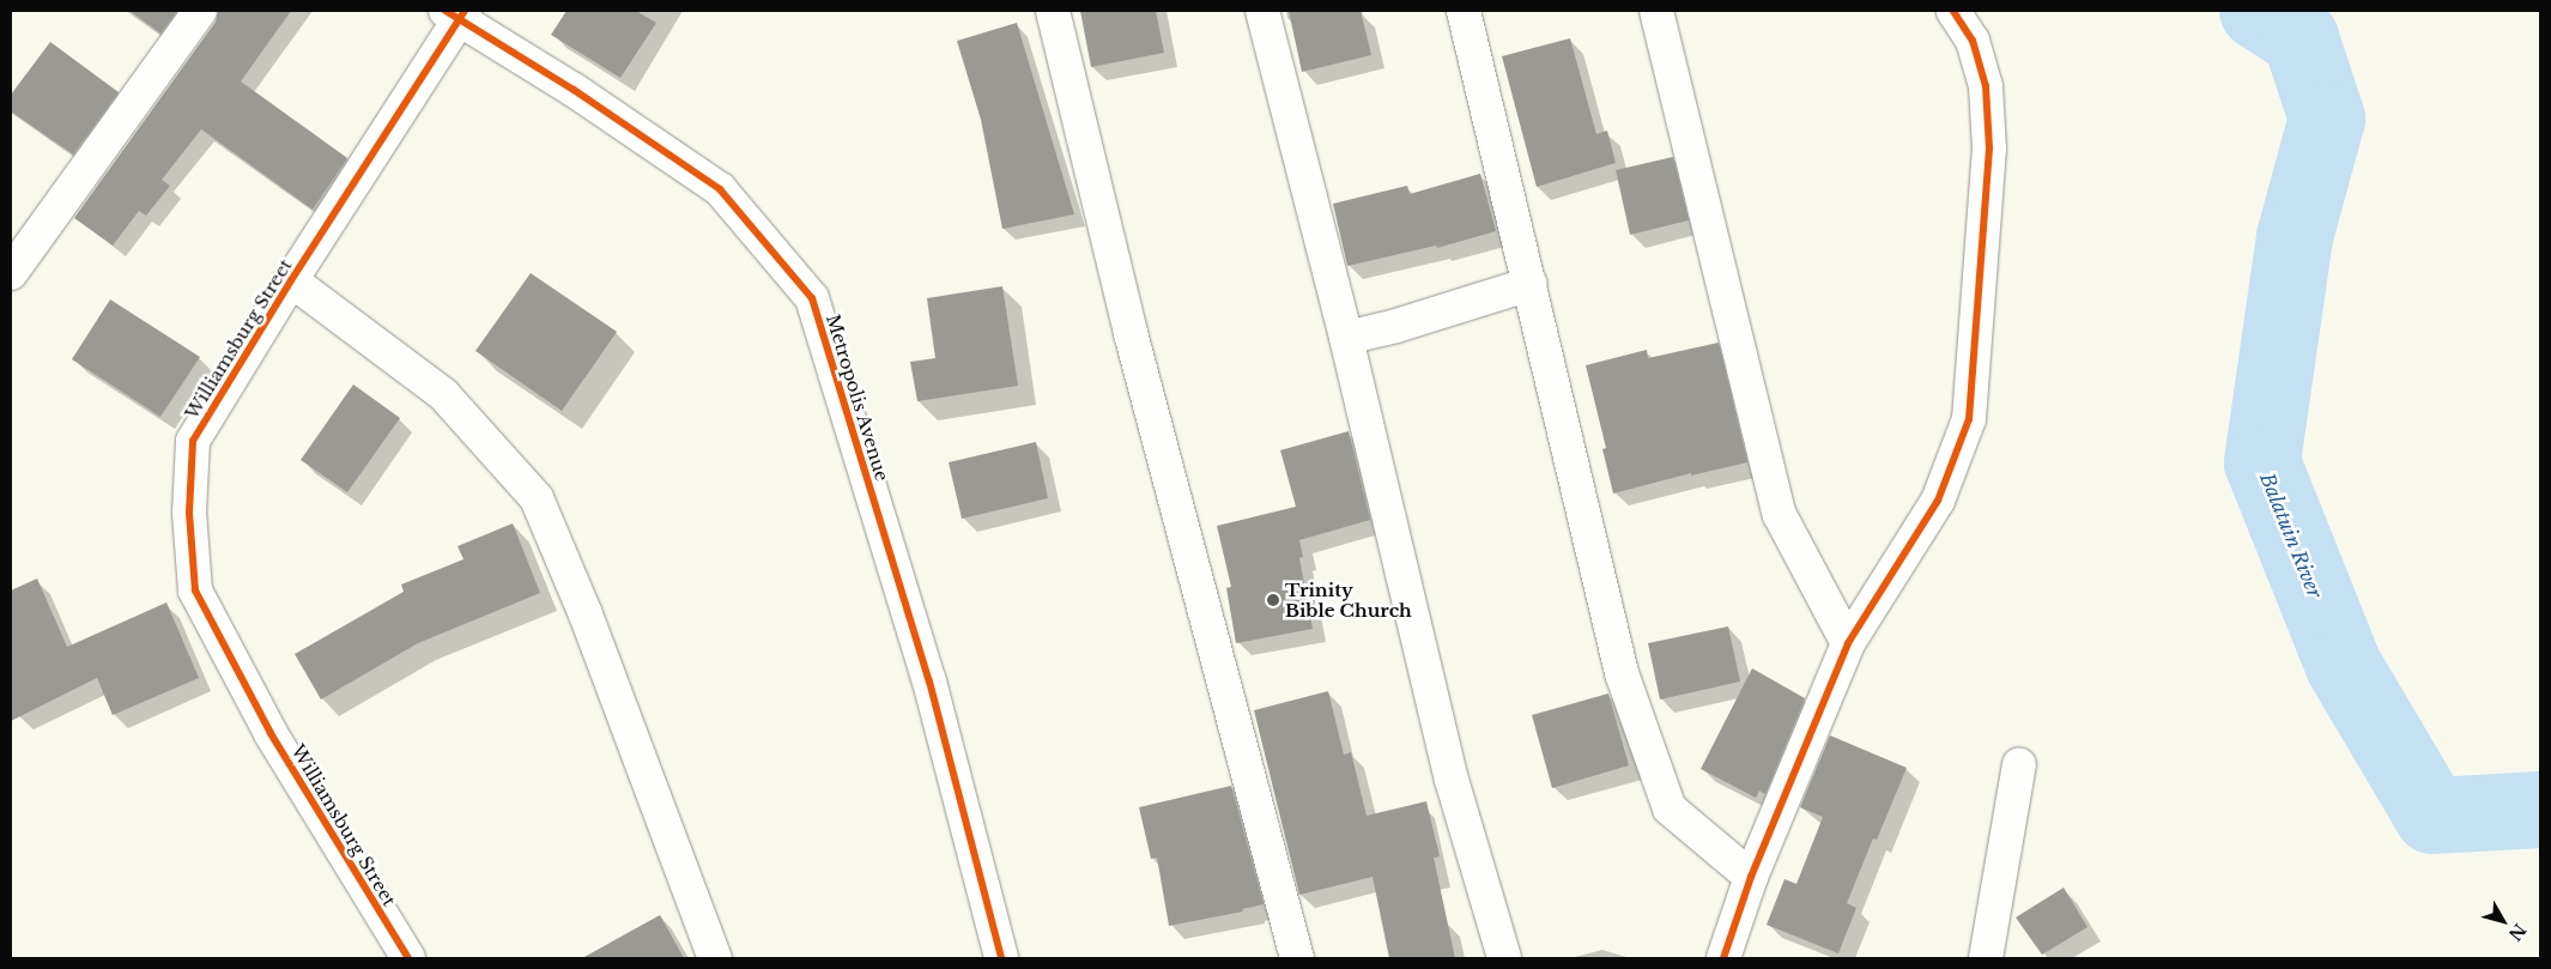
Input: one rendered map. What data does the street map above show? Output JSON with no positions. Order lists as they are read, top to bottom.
{
  "streets": {
    "street": ["Williamsburg Street", "Metropolis Avenue"]
  },
  "crossings": [
    ["Williamsburg Street", "Metropolis Avenue"]
  ],
  "water": ["Balatuin River"],
  "places": ["Trinity Bible Church"],
  "north": "bottom right"
}
